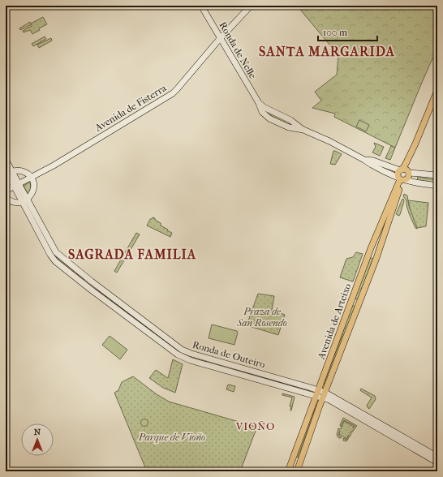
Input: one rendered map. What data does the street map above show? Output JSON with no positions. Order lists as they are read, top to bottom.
{
  "streets": {
    "main road": [
      "Ronda de Nelle",
      "Avenida de Fisterra",
      "Avenida de Arteixo",
      "Ronda de Outeiro"
    ]
  },
  "crossings": [
    ["Ronda de Nelle", "Avenida de Fisterra"],
    ["Ronda de Nelle", "Avenida de Arteixo"],
    ["Avenida de Fisterra", "Ronda de Outeiro"],
    ["Avenida de Arteixo", "Ronda de Outeiro"]
  ],
  "districts": ["SANTA MARGARIDA", "SAGRADA FAMILIA", "VIOÑO"],
  "parks": ["Praza de San Rosendo", "Parque de Vioño"],
  "scale_bar": "100 m",
  "north": "top"
}
